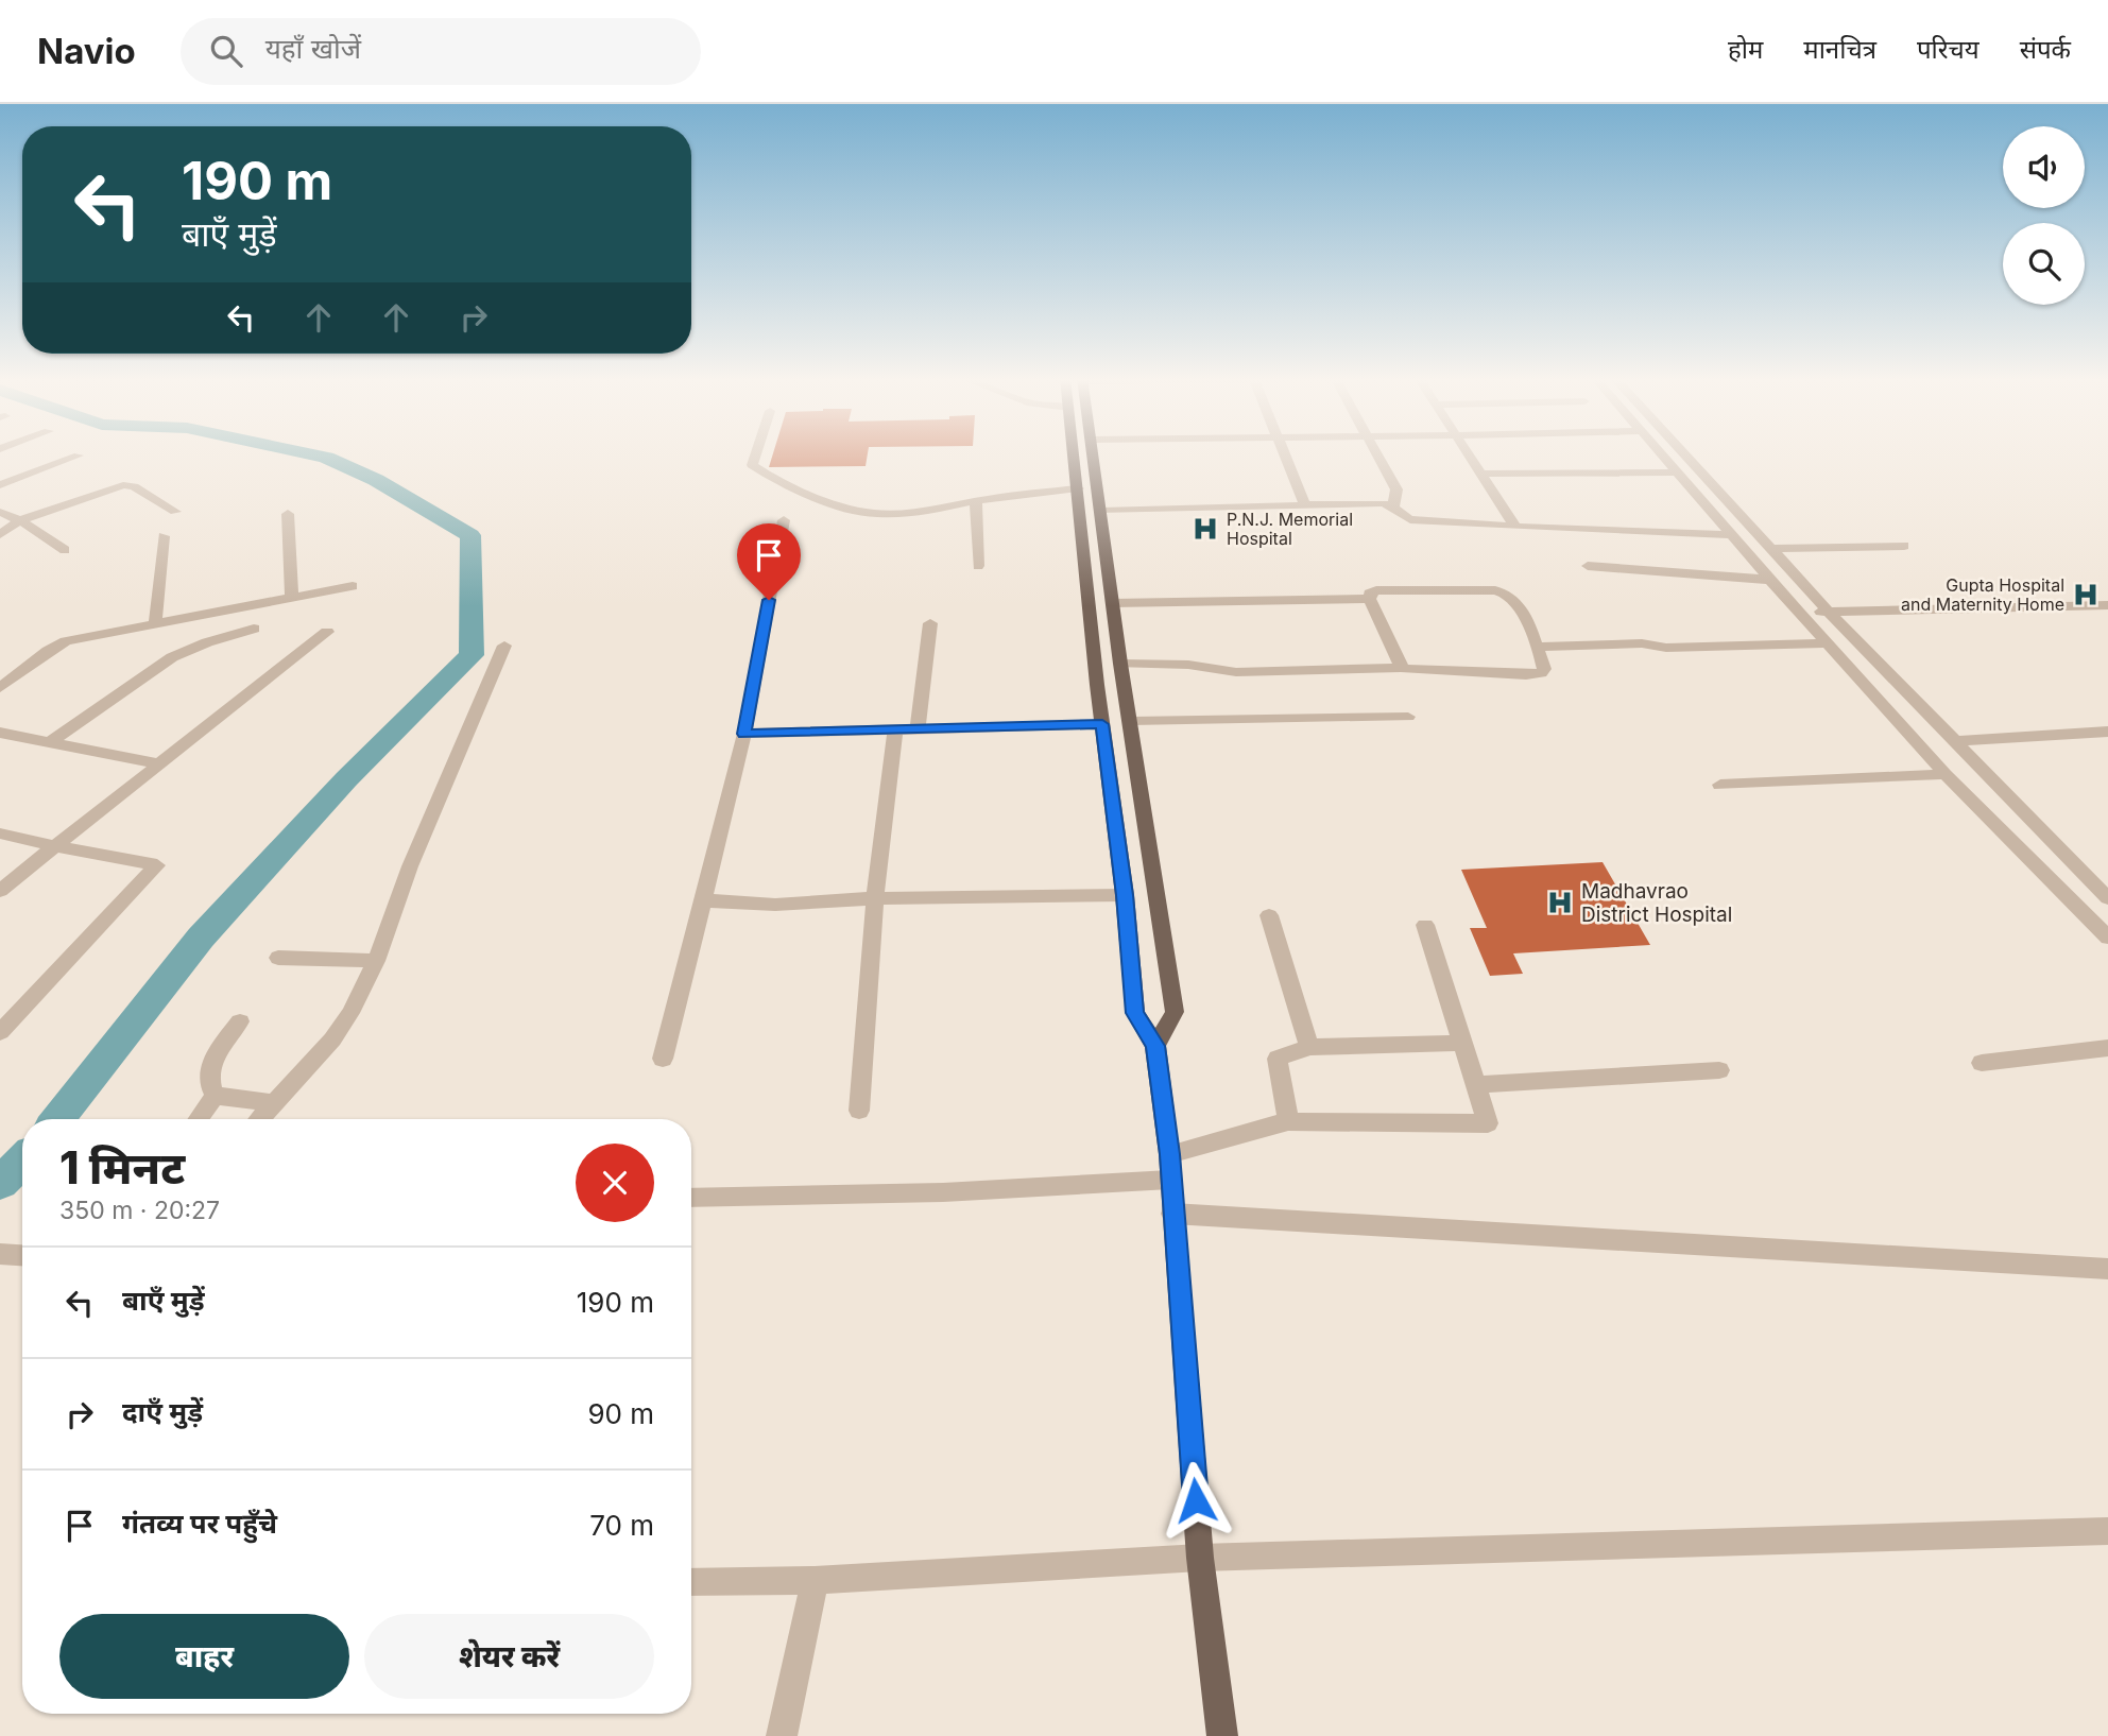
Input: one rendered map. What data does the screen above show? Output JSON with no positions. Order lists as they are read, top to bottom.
{
  "places": {
    "hospital": ["P.N.J. Memorial Hospital", "Gupta Hospital and Maternity Home", "Madhavrao District Hospital"]
  },
  "page": {
    "header": "Navio",
    "search": "यहाँ खोजें",
    "nav": [
      "होम",
      "मानचित्र",
      "परिचय",
      "संपर्क"
    ],
    "turn": ["190 m", "बाएँ मुड़ें"],
    "heading": ["1 मिनट", "350 m · 20:27"],
    "list": [
      {
        "name": "बाएँ मुड़ें",
        "value": "190 m"
      },
      {
        "name": "दाएँ मुड़ें",
        "value": "90 m"
      },
      {
        "name": "गंतव्य पर पहुँचे",
        "value": "70 m"
      }
    ],
    "buttons": ["बाहर", "शेयर करें"]
  }
}
